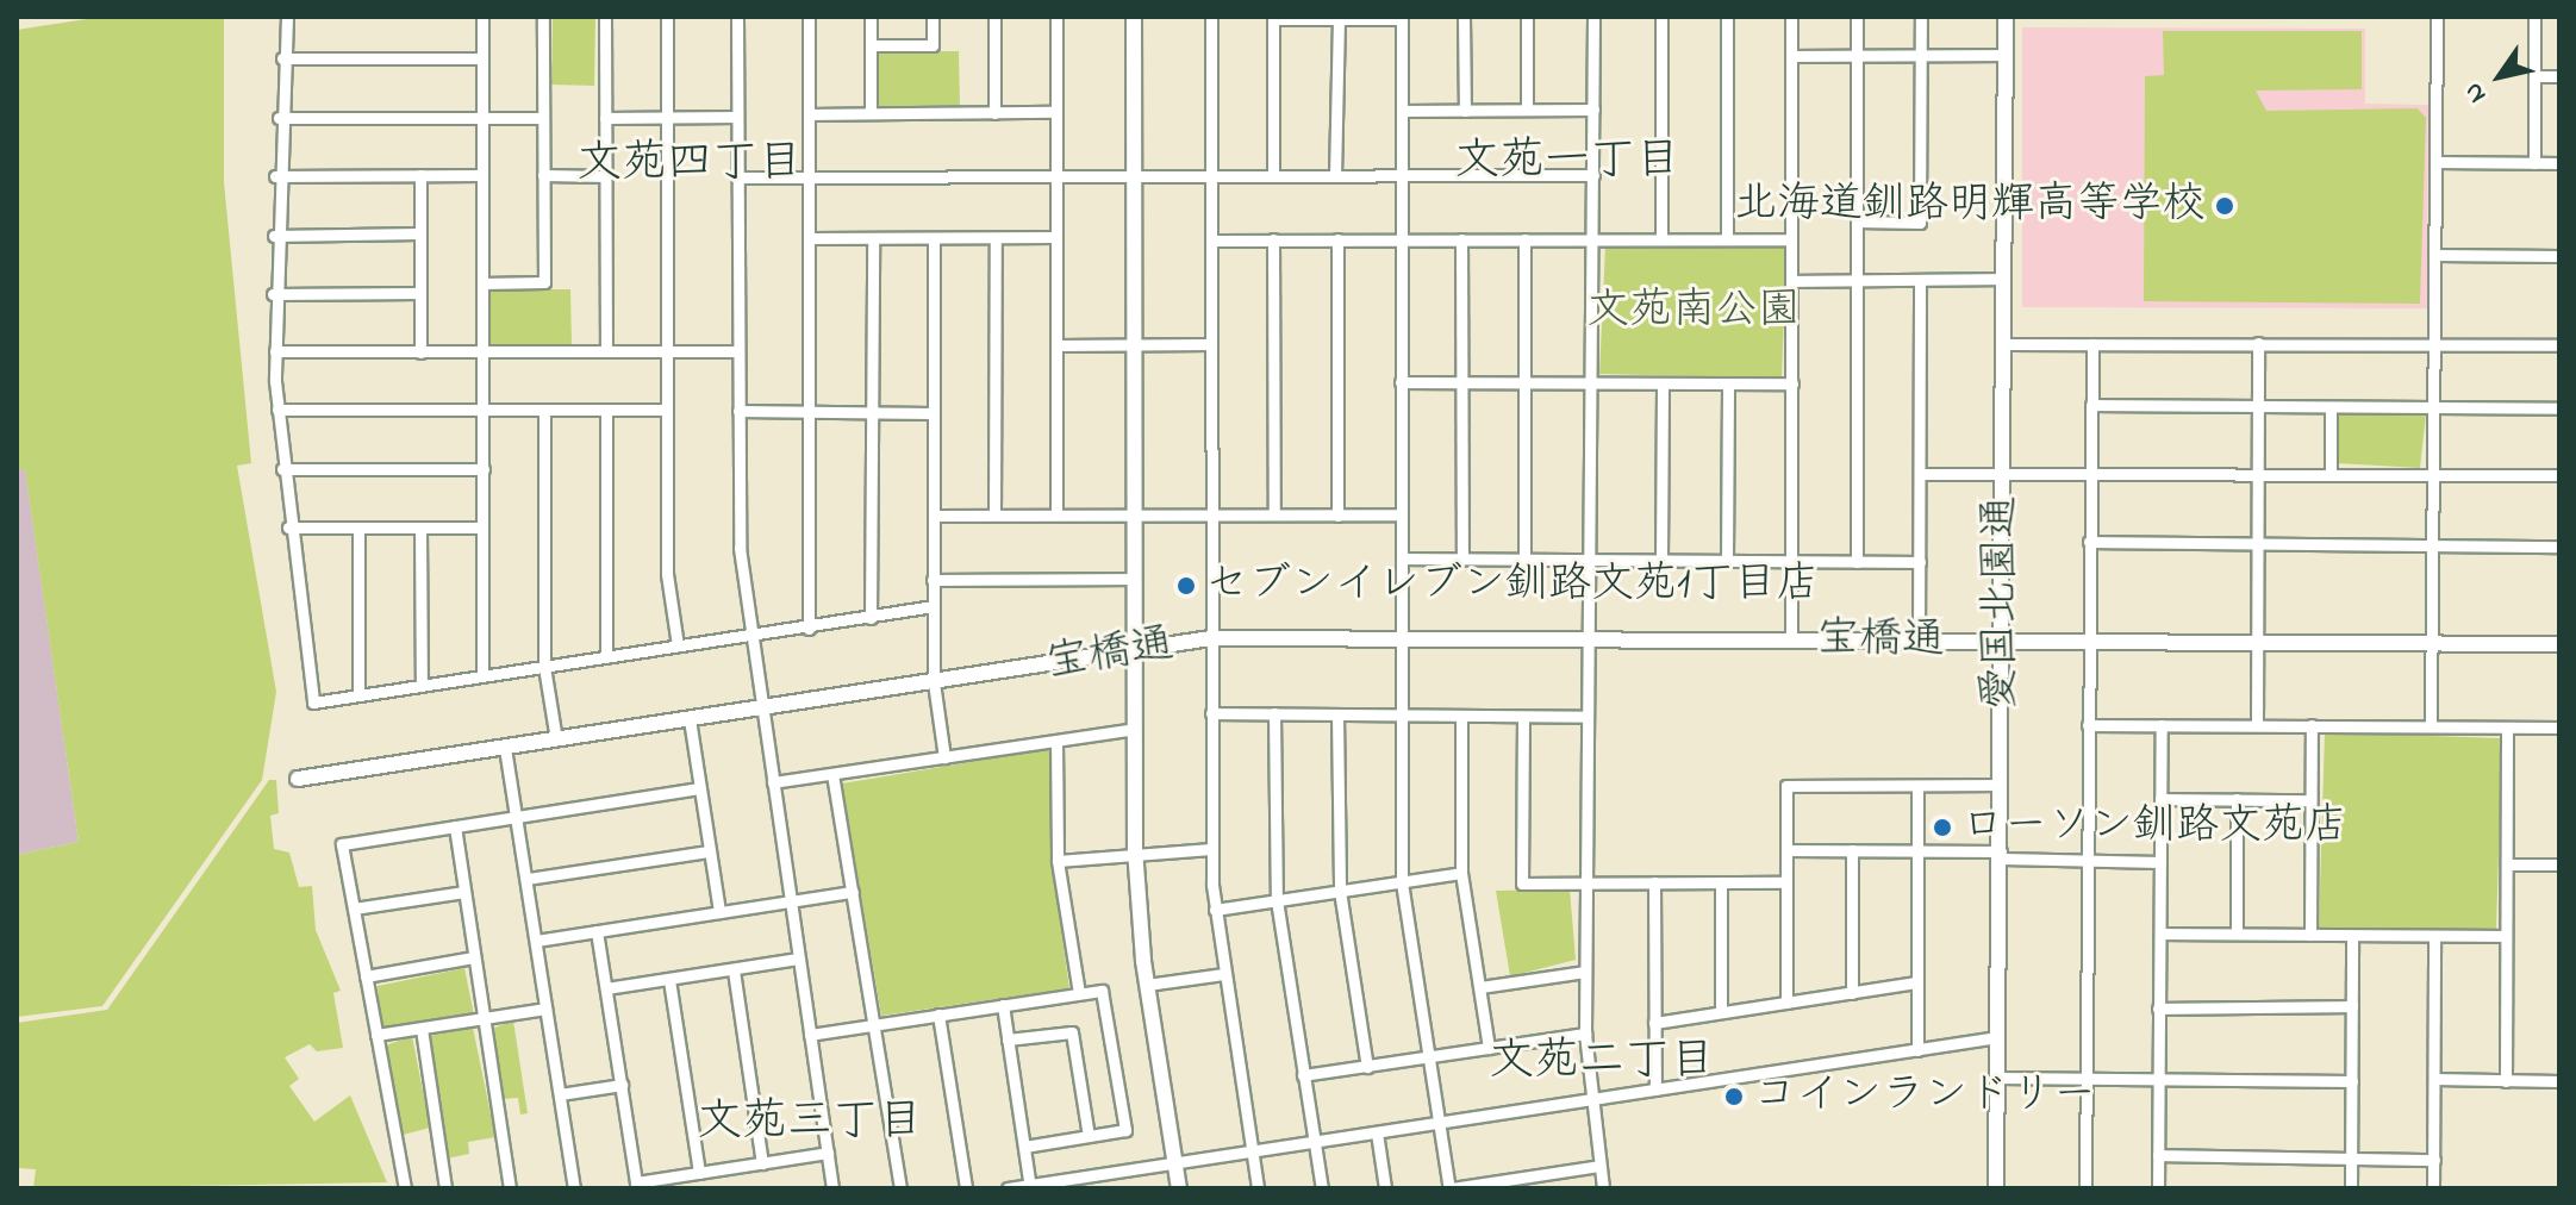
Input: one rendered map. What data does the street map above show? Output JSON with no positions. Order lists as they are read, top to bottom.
{
  "streets": {
    "street": ["愛国北園通", "宝橋通"]
  },
  "crossings": [
    ["愛国北園通", "宝橋通"]
  ],
  "districts": [
    "文苑一丁目",
    "文苑四丁目",
    "文苑二丁目",
    "文苑三丁目"
  ],
  "parks": ["文苑南公園"],
  "places": [
    "北海道釧路明輝高等学校",
    "セブンイレブン釧路文苑1丁目店",
    "ローソン釧路文苑店",
    "コインランドリー"
  ],
  "north": "bottom left"
}
